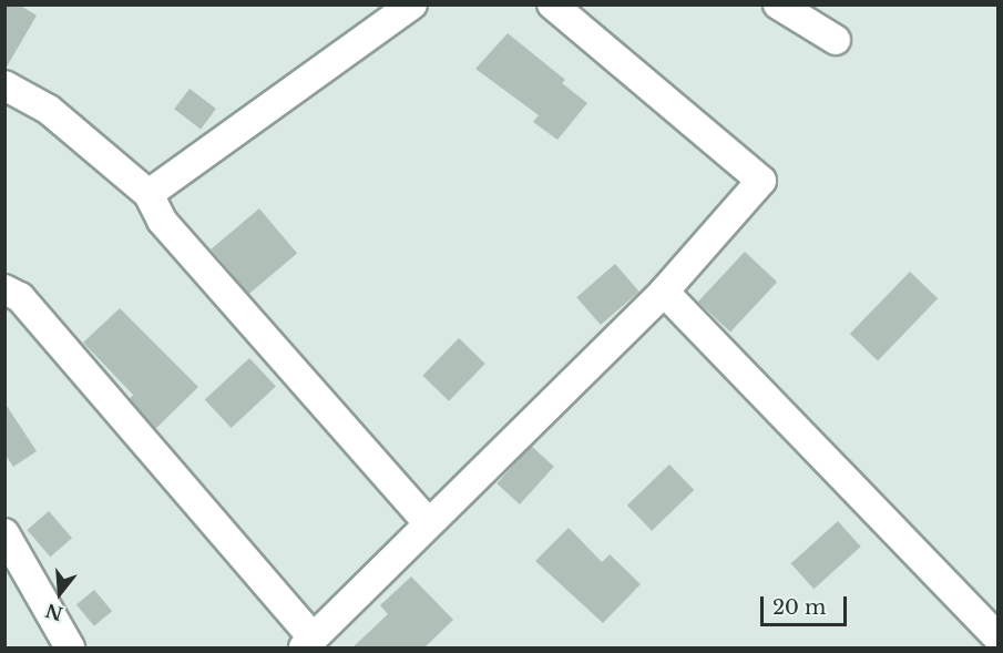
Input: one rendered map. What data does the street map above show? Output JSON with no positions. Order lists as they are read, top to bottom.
{
  "scale_bar": "20 m",
  "north": "bottom"
}
